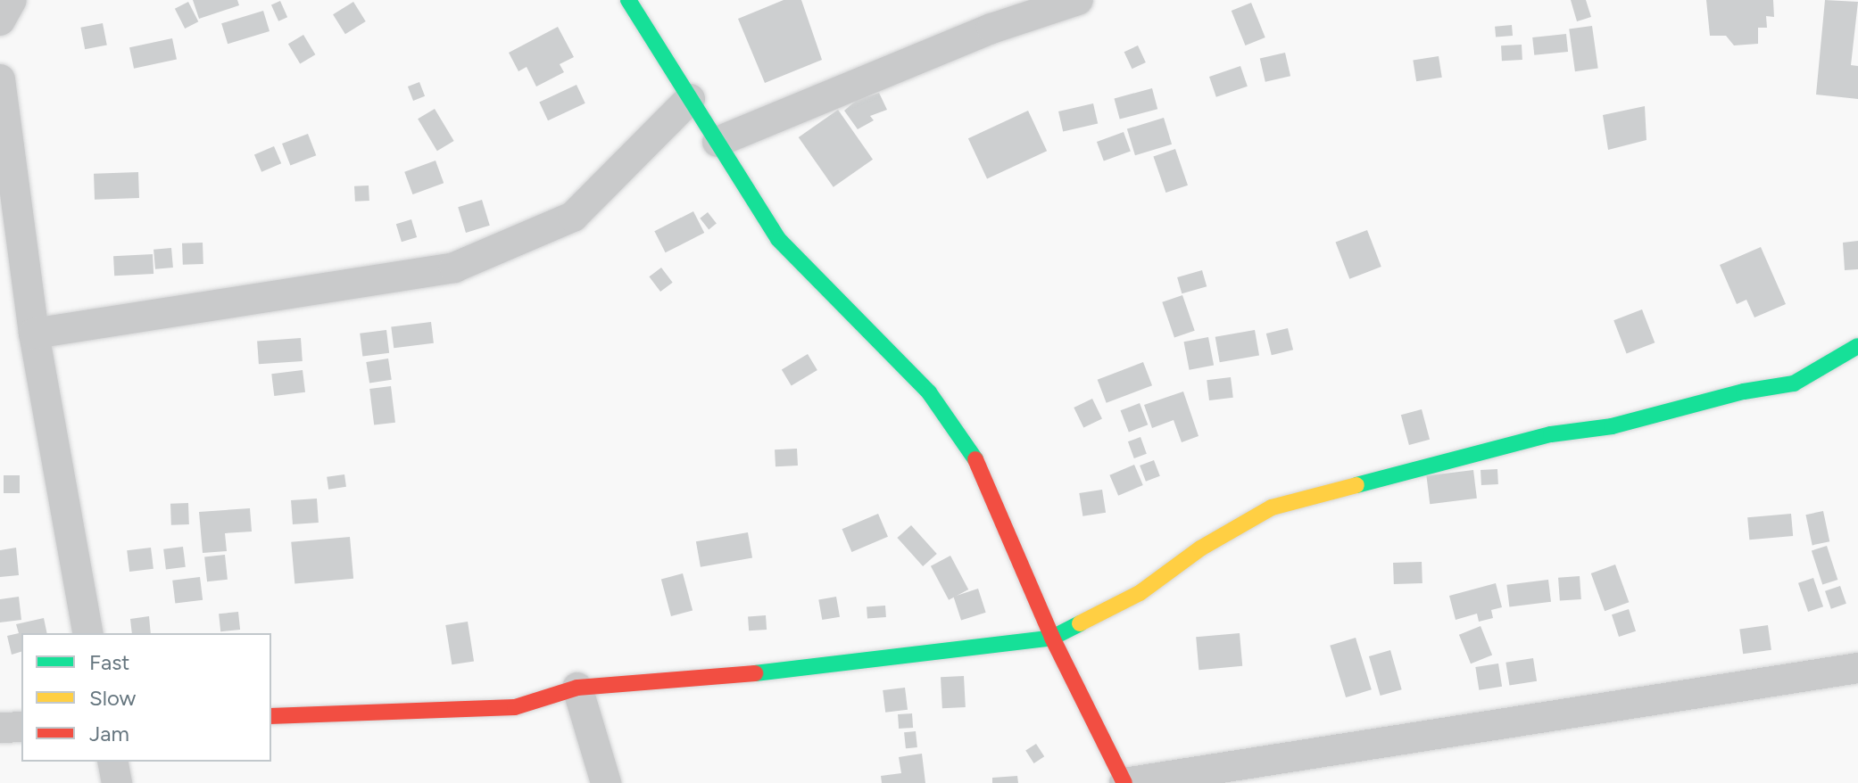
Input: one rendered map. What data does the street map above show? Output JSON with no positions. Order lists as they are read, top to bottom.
{
  "legend": ["Fast", "Slow", "Jam"]
}
